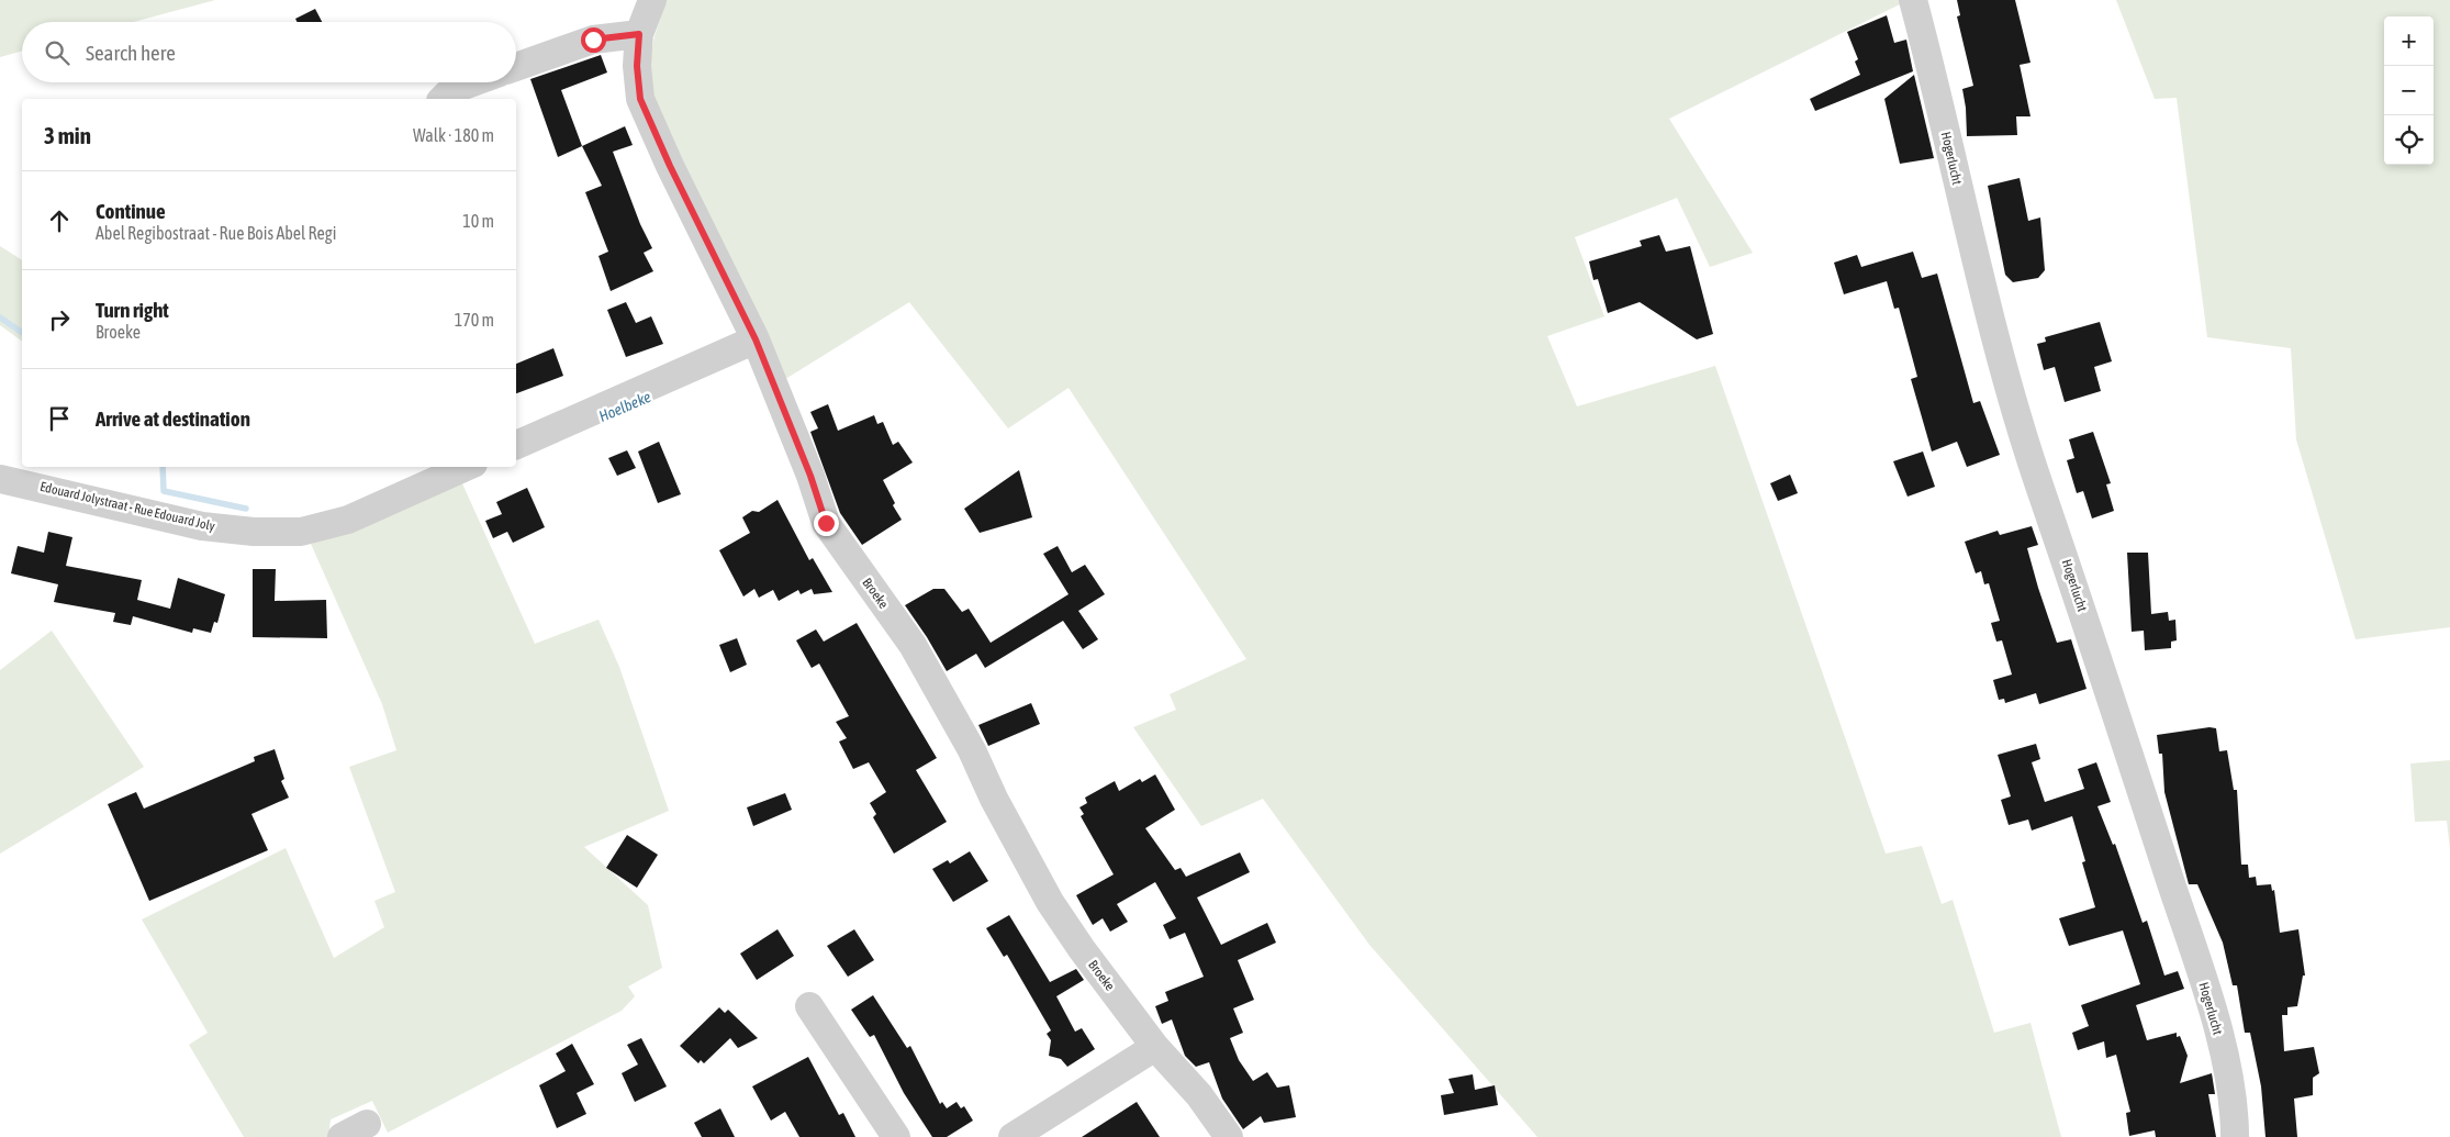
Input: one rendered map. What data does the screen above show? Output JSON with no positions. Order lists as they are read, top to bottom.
{
  "streets": {
    "street": ["Hogerlucht", "Edouard Jolystraat - Rue Edouard Joly", "Broeke"]
  },
  "water": ["Hoelbeke"],
  "page": {
    "map_buttons": ["+", "−"],
    "search": "Search here",
    "heading": ["3 min", "Walk · 180 m"],
    "list": [
      ["Continue", "Abel Regibostraat - Rue Bois Abel Regi", "10 m"],
      ["Turn right", "Broeke", "170 m"],
      "Arrive at destination"
    ]
  }
}
